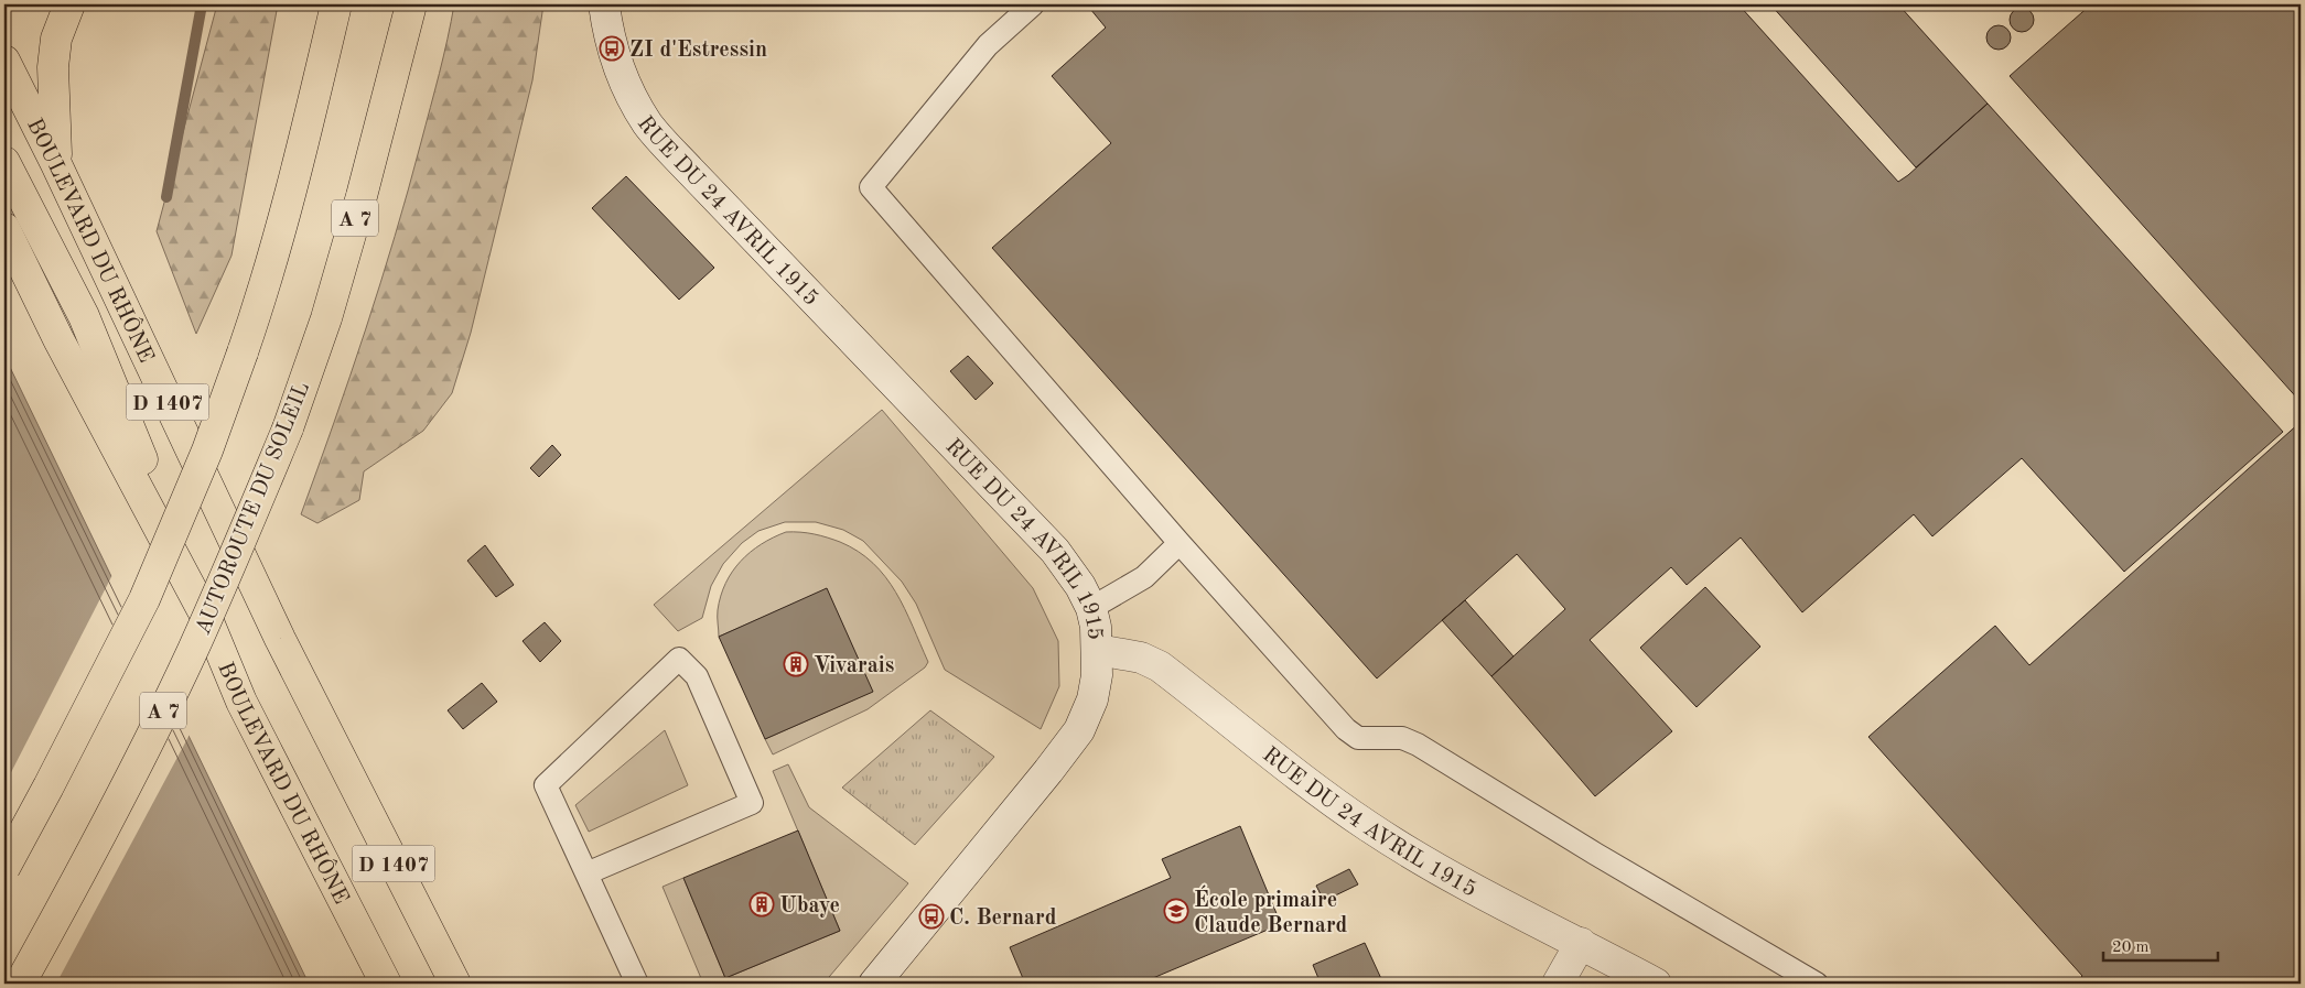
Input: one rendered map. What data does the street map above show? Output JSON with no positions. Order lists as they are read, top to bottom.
{
  "streets": {
    "highway": [
      "A 7",
      "BOULEVARD DU RHÔNE",
      "D 1407",
      "AUTOROUTE DU SOLEIL"
    ],
    "main road": ["RUE DU 24 AVRIL 1915"]
  },
  "places": {
    "bus stop": ["ZI d'Estressin", "C. Bernard"],
    "building": ["Vivarais", "Ubaye"],
    "school or university": ["École primaire Claude Bernard"]
  },
  "scale_bar": "20 m"
}
